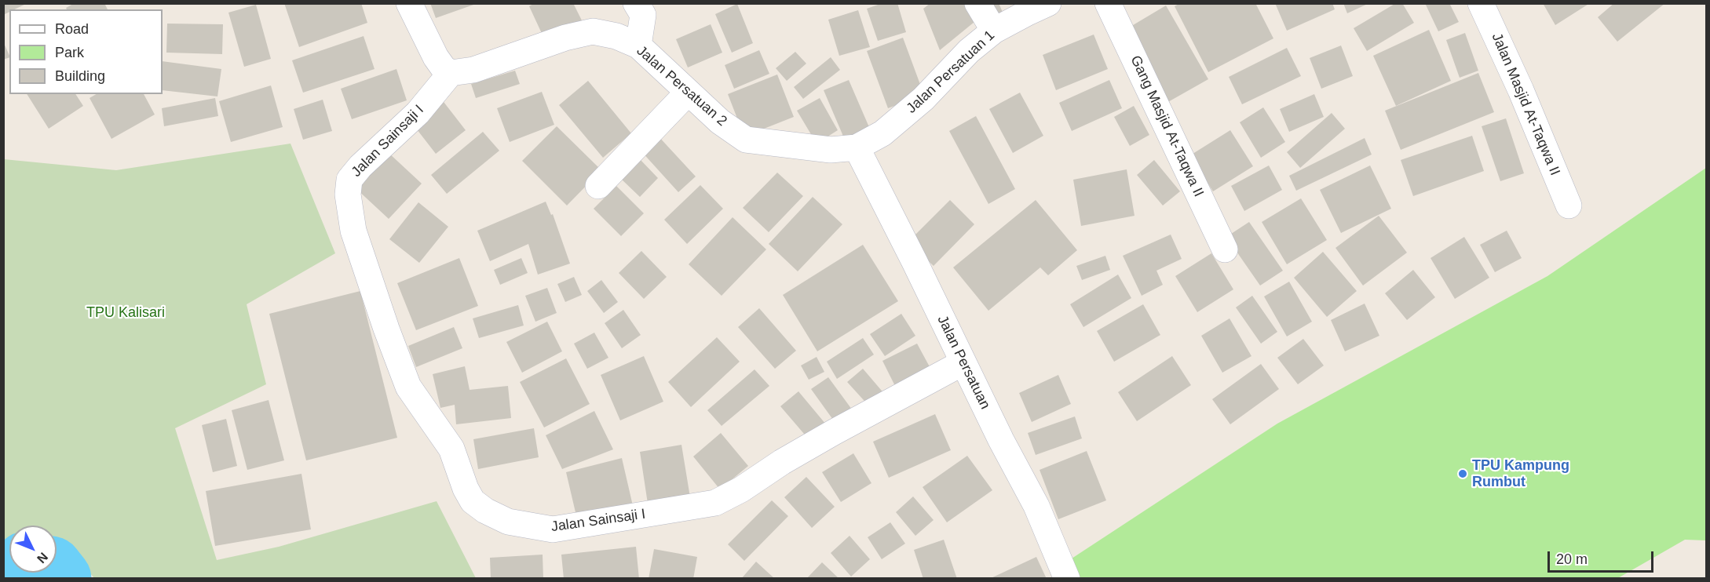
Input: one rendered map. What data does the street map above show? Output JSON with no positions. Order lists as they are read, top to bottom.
{
  "streets": {
    "street": [
      "Jalan Persatuan 1",
      "Jalan Persatuan 2",
      "Jalan Masjid At-Taqwa II",
      "Gang Masjid At-Taqwa II",
      "Jalan Sainsaji I",
      "Jalan Persatuan"
    ]
  },
  "crossings": [
    ["Jalan Persatuan 1", "Jalan Persatuan 2"],
    ["Jalan Persatuan 1", "Jalan Persatuan"],
    ["Jalan Persatuan 2", "Jalan Sainsaji I"],
    ["Jalan Persatuan 2", "Jalan Persatuan"],
    ["Jalan Sainsaji I", "Jalan Persatuan"]
  ],
  "parks": ["TPU Kalisari"],
  "places": ["TPU Kampung Rumbut"],
  "legend": ["Road", "Park", "Building"],
  "scale_bar": "20 m",
  "north": "bottom right"
}
